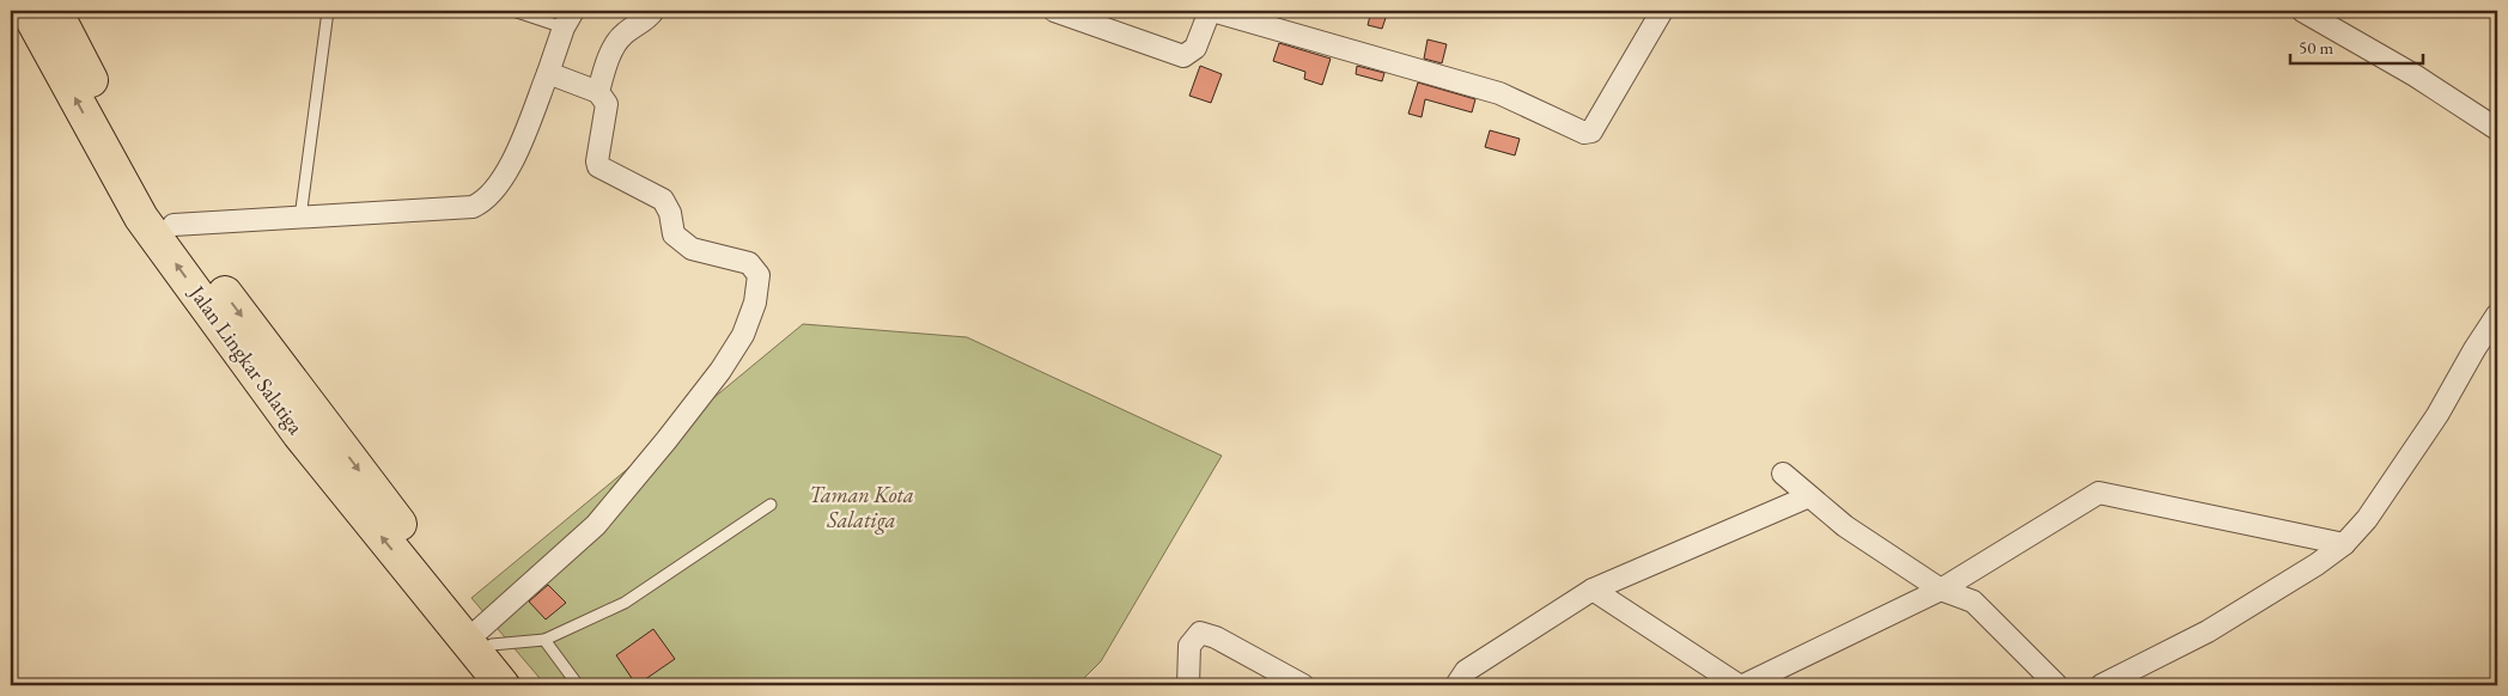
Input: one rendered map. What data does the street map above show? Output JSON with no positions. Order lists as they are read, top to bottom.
{
  "streets": {
    "highway": ["Jalan Lingkar Salatiga"]
  },
  "parks": ["Taman Kota Salatiga"],
  "scale_bar": "50 m"
}
